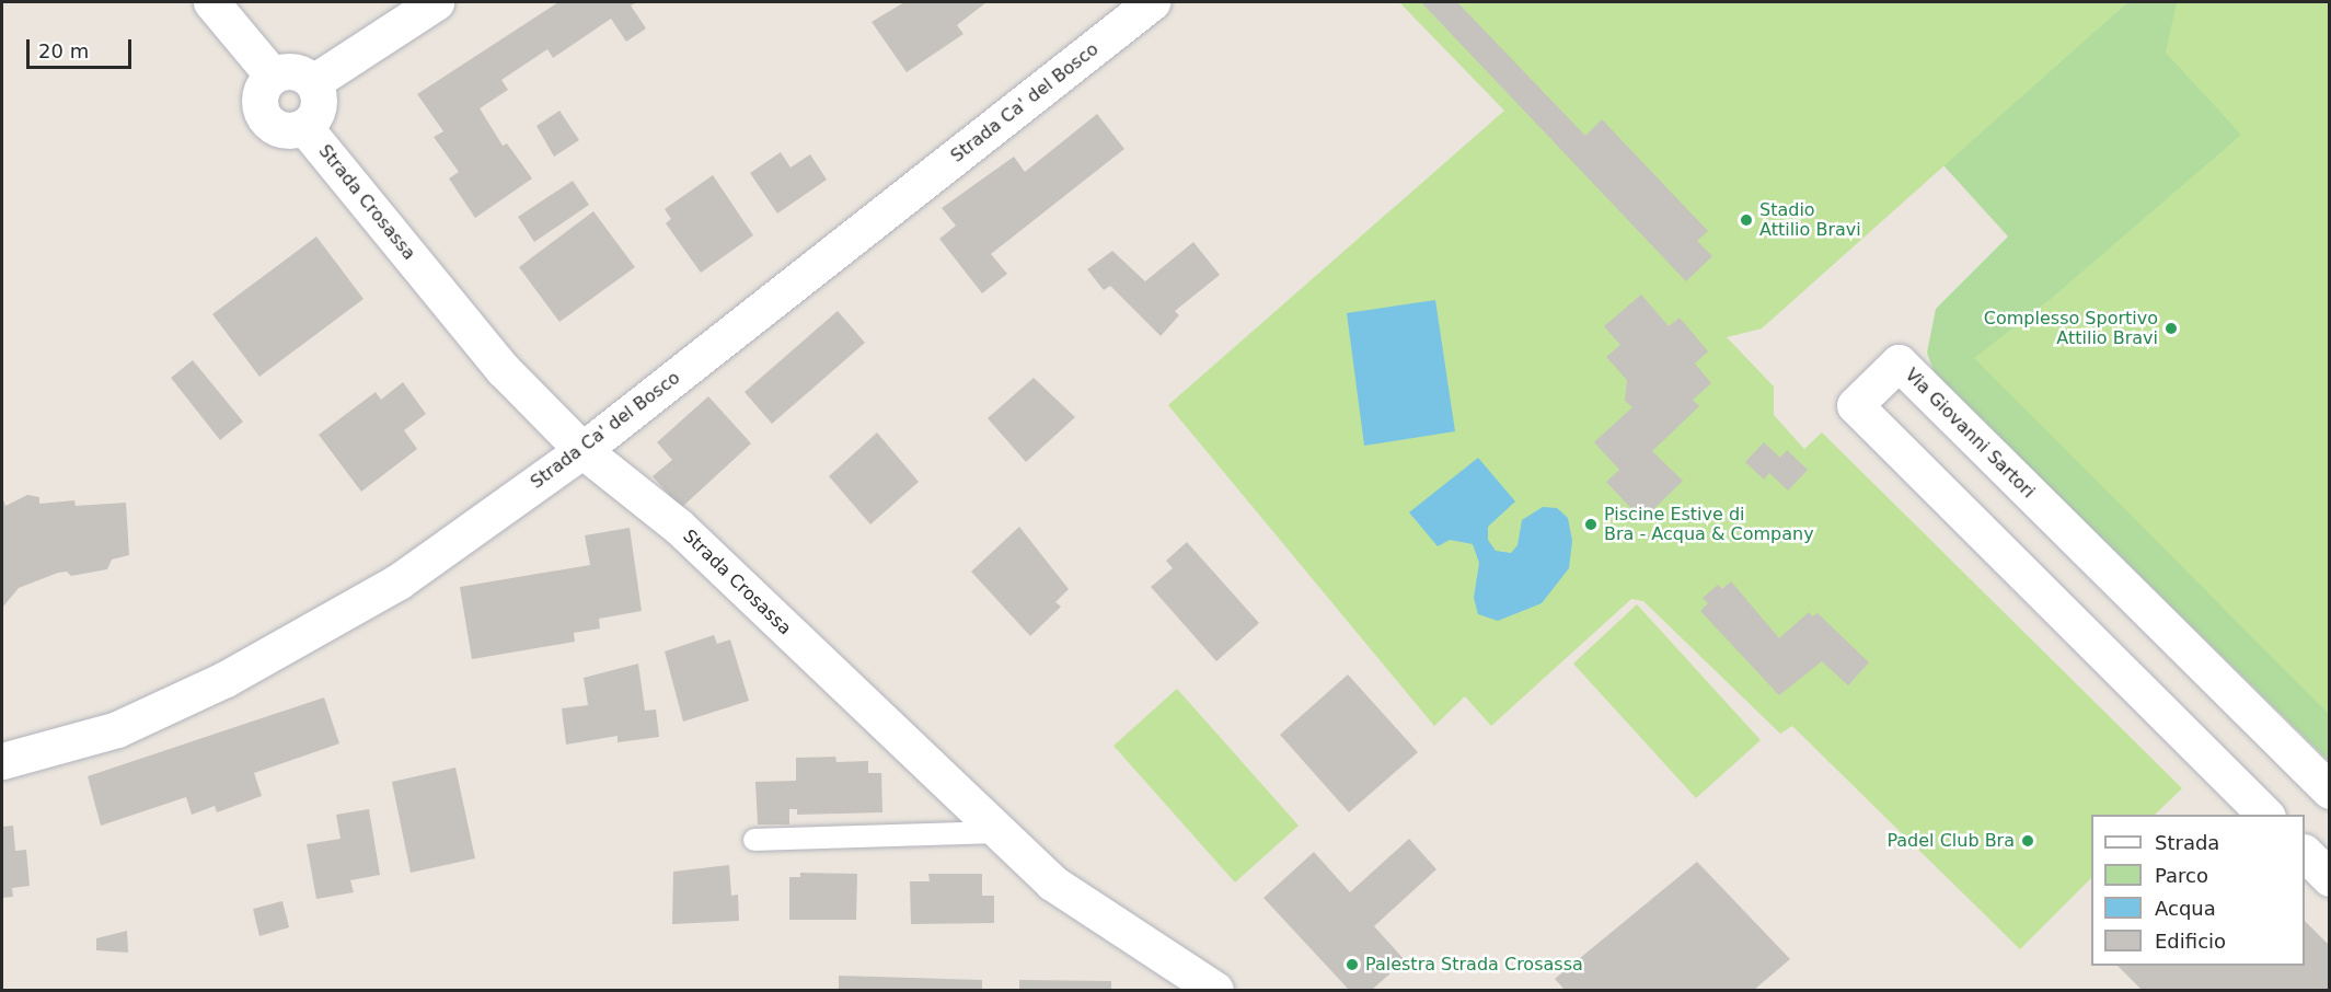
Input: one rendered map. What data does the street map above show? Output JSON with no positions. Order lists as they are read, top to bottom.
{
  "streets": {
    "street": ["Strada Ca' del Bosco", "Strada Crosassa", "Via Giovanni Sartori"]
  },
  "crossings": [
    ["Strada Ca' del Bosco", "Strada Crosassa"]
  ],
  "places": [
    "Stadio Attilio Bravi",
    "Complesso Sportivo Attilio Bravi",
    "Piscine Estive di Bra - Acqua & Company",
    "Padel Club Bra",
    "Palestra Strada Crosassa"
  ],
  "legend": [
    "Strada",
    "Parco",
    "Acqua",
    "Edificio"
  ],
  "scale_bar": "20 m"
}
